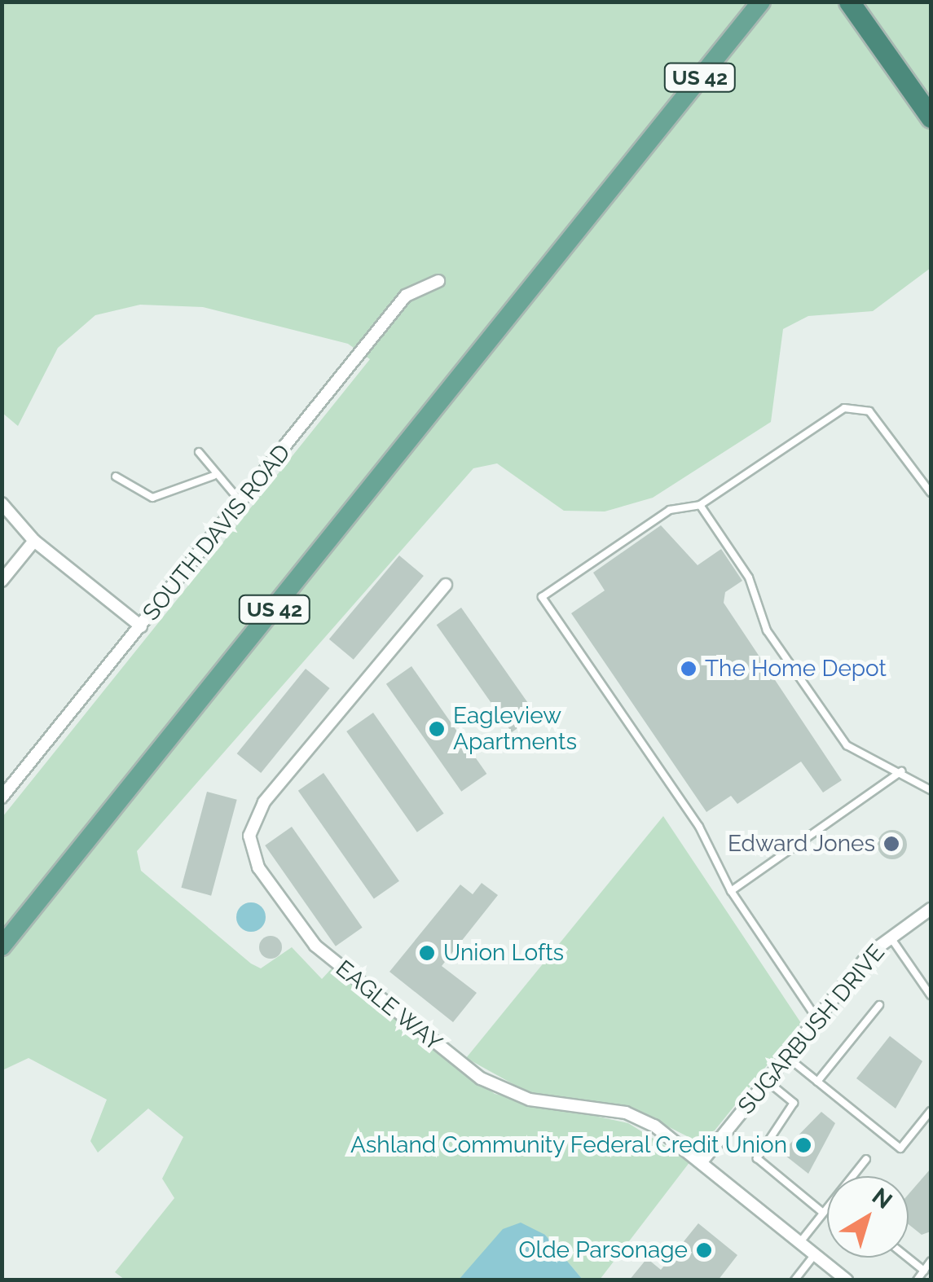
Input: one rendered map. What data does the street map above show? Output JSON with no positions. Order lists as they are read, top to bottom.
{
  "streets": {
    "main road": ["US 42"],
    "street": ["SOUTH DAVIS ROAD", "EAGLE WAY", "SUGARBUSH DRIVE"]
  },
  "crossings": [
    ["EAGLE WAY", "SUGARBUSH DRIVE"]
  ],
  "places": [
    "The Home Depot",
    "Eagleview Apartments",
    "Edward Jones",
    "Union Lofts",
    "Ashland Community Federal Credit Union",
    "Olde Parsonage"
  ],
  "north": "top right"
}
